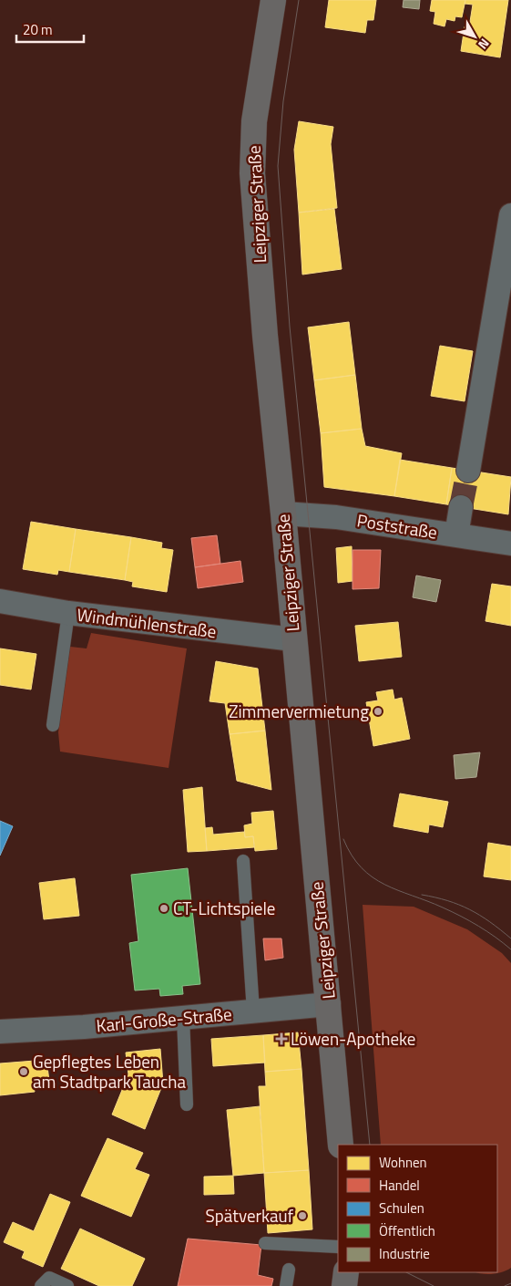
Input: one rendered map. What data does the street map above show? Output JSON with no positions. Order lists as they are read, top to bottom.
{
  "streets": {
    "main road": ["Leipziger Straße"],
    "street": ["Poststraße", "Windmühlenstraße", "Karl-Große-Straße"]
  },
  "crossings": [
    ["Leipziger Straße", "Poststraße"],
    ["Leipziger Straße", "Windmühlenstraße"],
    ["Leipziger Straße", "Karl-Große-Straße"]
  ],
  "places": {
    "other": [
      "Zimmervermietung",
      "CT-Lichtspiele",
      "Gepflegtes Leben am Stadtpark Taucha",
      "Spätverkauf"
    ],
    "health": ["Löwen-Apotheke"]
  },
  "legend": [
    "Wohnen",
    "Handel",
    "Schulen",
    "Öffentlich",
    "Industrie"
  ],
  "scale_bar": "20 m",
  "north": "bottom right"
}
